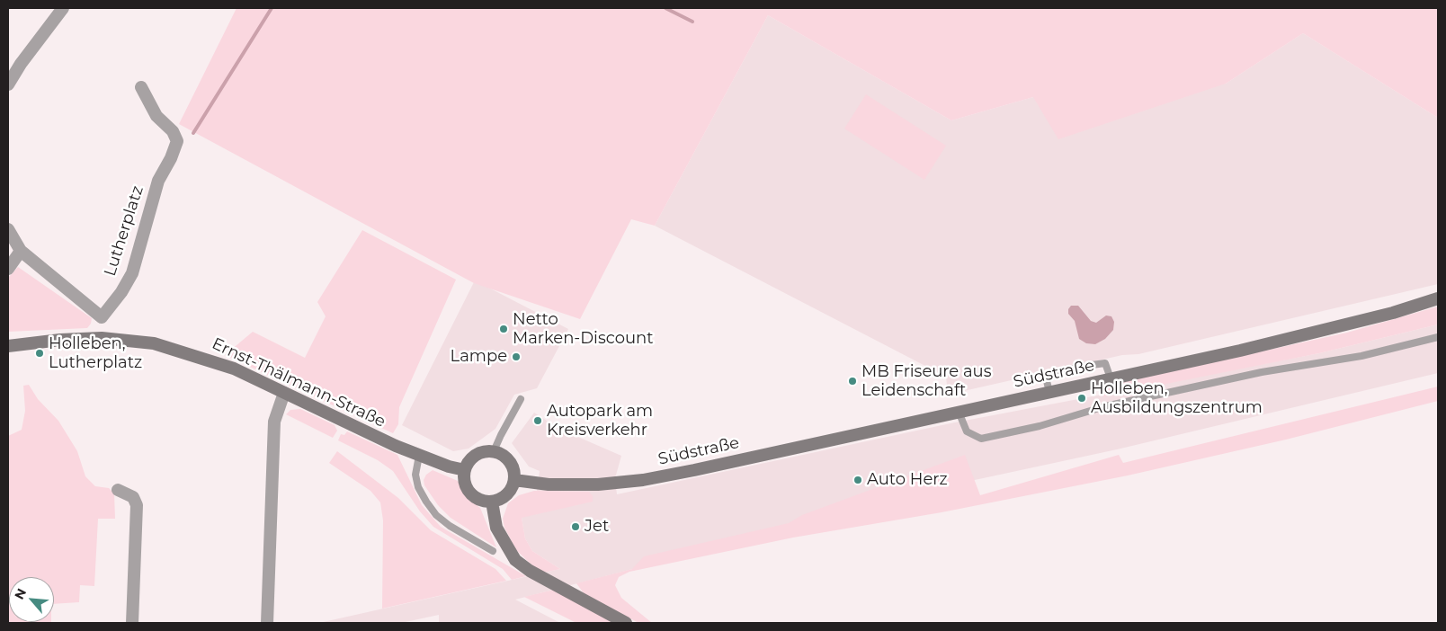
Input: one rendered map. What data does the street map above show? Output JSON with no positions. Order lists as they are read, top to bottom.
{
  "streets": {
    "main road": ["Südstraße", "Ernst-Thälmann-Straße"],
    "street": ["Lutherplatz"]
  },
  "crossings": [
    ["Südstraße", "Ernst-Thälmann-Straße"]
  ],
  "places": [
    "Netto Marken-Discount",
    "Holleben, Lutherplatz",
    "Lampe",
    "MB Friseure aus Leidenschaft",
    "Holleben, Ausbildungszentrum",
    "Autopark am Kreisverkehr",
    "Auto Herz",
    "Jet"
  ],
  "north": "top left"
}
